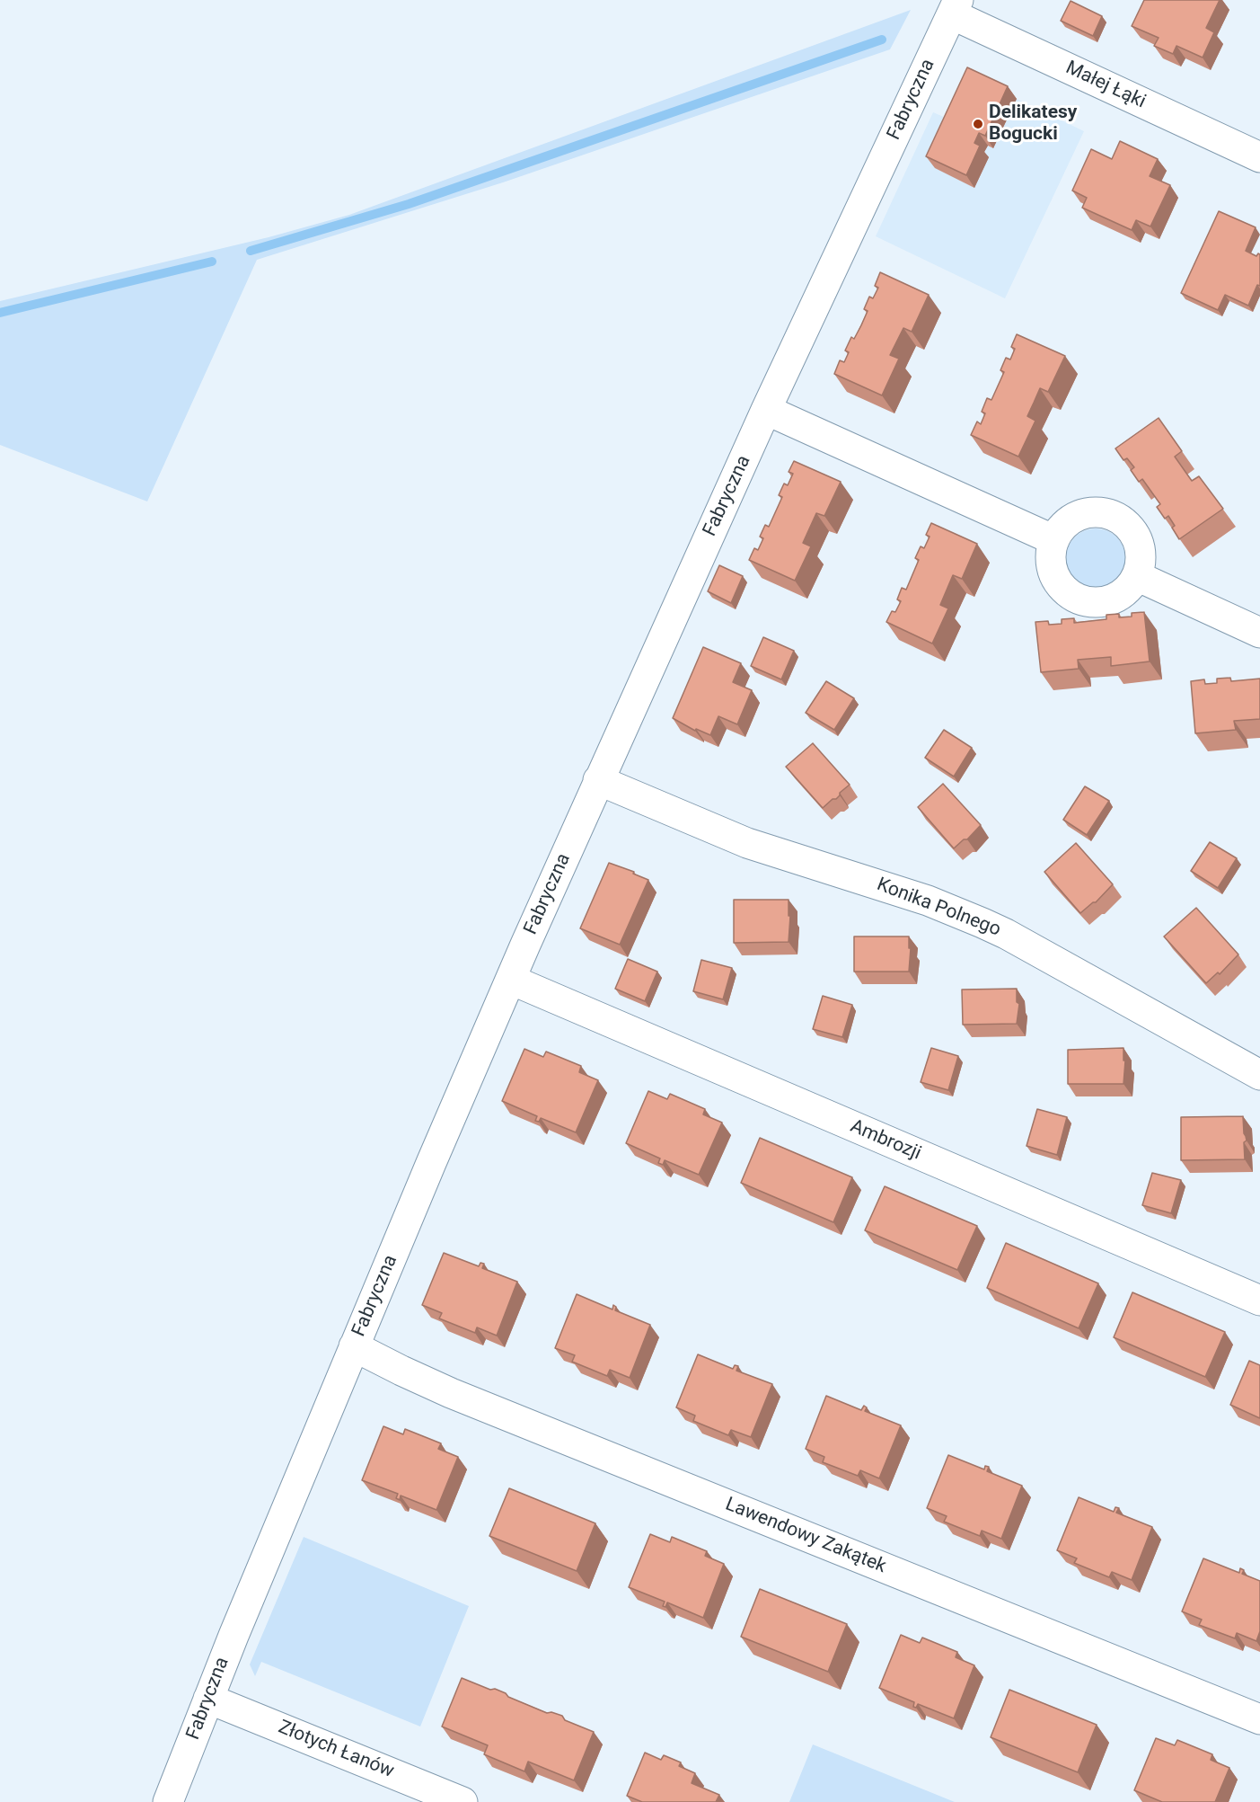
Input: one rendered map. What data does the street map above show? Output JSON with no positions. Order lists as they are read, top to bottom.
{
  "streets": {
    "street": [
      "Małej Łąki",
      "Fabryczna",
      "Konika Polnego",
      "Ambrozji",
      "Lawendowy Zakątek",
      "Złotych Łanów"
    ]
  },
  "crossings": [
    ["Małej Łąki", "Fabryczna"],
    ["Fabryczna", "Konika Polnego"],
    ["Fabryczna", "Ambrozji"],
    ["Fabryczna", "Lawendowy Zakątek"],
    ["Fabryczna", "Złotych Łanów"]
  ],
  "places": ["Delikatesy Bogucki"]
}
